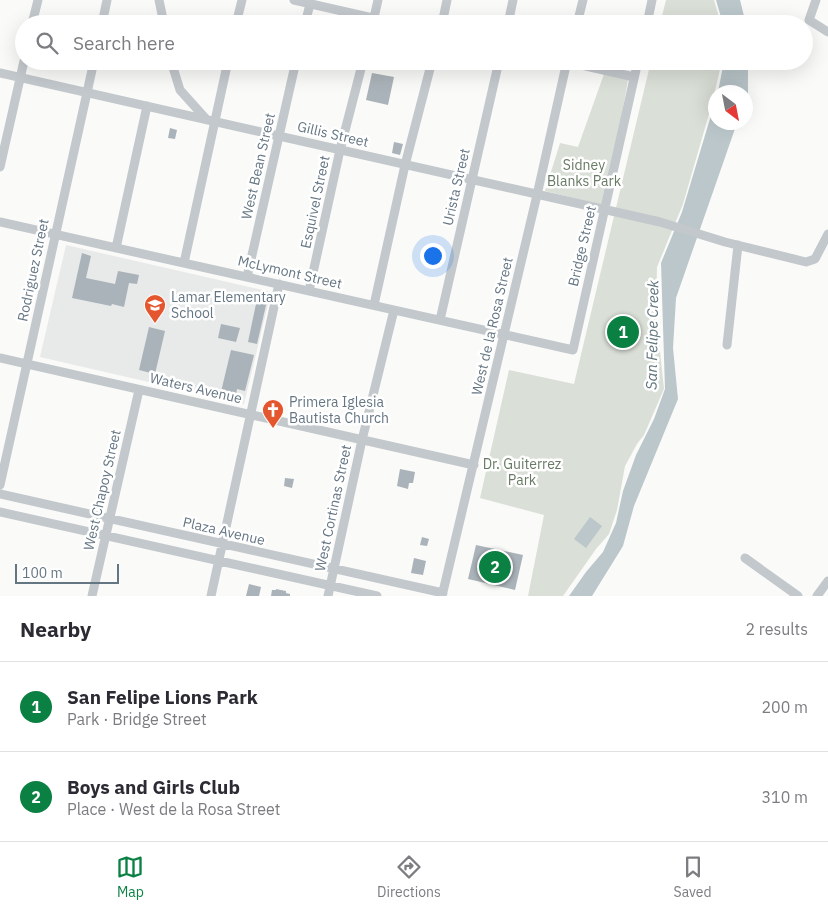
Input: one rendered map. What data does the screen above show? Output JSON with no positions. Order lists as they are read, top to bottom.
{
  "streets": {
    "street": [
      "Gillis Street",
      "West Bean Street",
      "Urista Street",
      "Esquivel Street",
      "Bridge Street",
      "Rodriguez Street",
      "McLymont Street",
      "West de la Rosa Street",
      "Waters Avenue",
      "West Chapoy Street",
      "West Cortinas Street",
      "Plaza Avenue"
    ]
  },
  "crossings": [
    ["Gillis Street", "West Bean Street"],
    ["Gillis Street", "Urista Street"],
    ["Gillis Street", "Esquivel Street"],
    ["Gillis Street", "Bridge Street"],
    ["Gillis Street", "Rodriguez Street"],
    ["Gillis Street", "West de la Rosa Street"],
    ["West Bean Street", "McLymont Street"],
    ["Urista Street", "McLymont Street"],
    ["Esquivel Street", "McLymont Street"],
    ["Bridge Street", "McLymont Street"],
    ["Rodriguez Street", "McLymont Street"],
    ["Rodriguez Street", "Waters Avenue"],
    ["McLymont Street", "West de la Rosa Street"],
    ["McLymont Street", "West Cortinas Street"],
    ["West de la Rosa Street", "Waters Avenue"],
    ["West de la Rosa Street", "Plaza Avenue"],
    ["Waters Avenue", "West Chapoy Street"],
    ["Waters Avenue", "West Cortinas Street"],
    ["West Chapoy Street", "Plaza Avenue"],
    ["West Cortinas Street", "Plaza Avenue"]
  ],
  "water": ["San Felipe Creek"],
  "parks": ["Sidney Blanks Park", "Dr. Guiterrez Park"],
  "places": {
    "school or university": ["Lamar Elementary School"],
    "church": ["Primera Iglesia Bautista Church"]
  },
  "scale_bar": "100 m",
  "north": "bottom right",
  "page": {
    "search": "Search here",
    "pins": ["1", "2"],
    "scale": "100 m",
    "heading": ["Nearby", "2 results"],
    "list": [
      {
        "mark": "1",
        "name": "San Felipe Lions Park",
        "note": "Park · Bridge Street",
        "value": "200 m"
      },
      {
        "mark": "2",
        "name": "Boys and Girls Club",
        "note": "Place · West de la Rosa Street",
        "value": "310 m"
      }
    ],
    "nav": ["Map", "Directions", "Saved"]
  }
}
